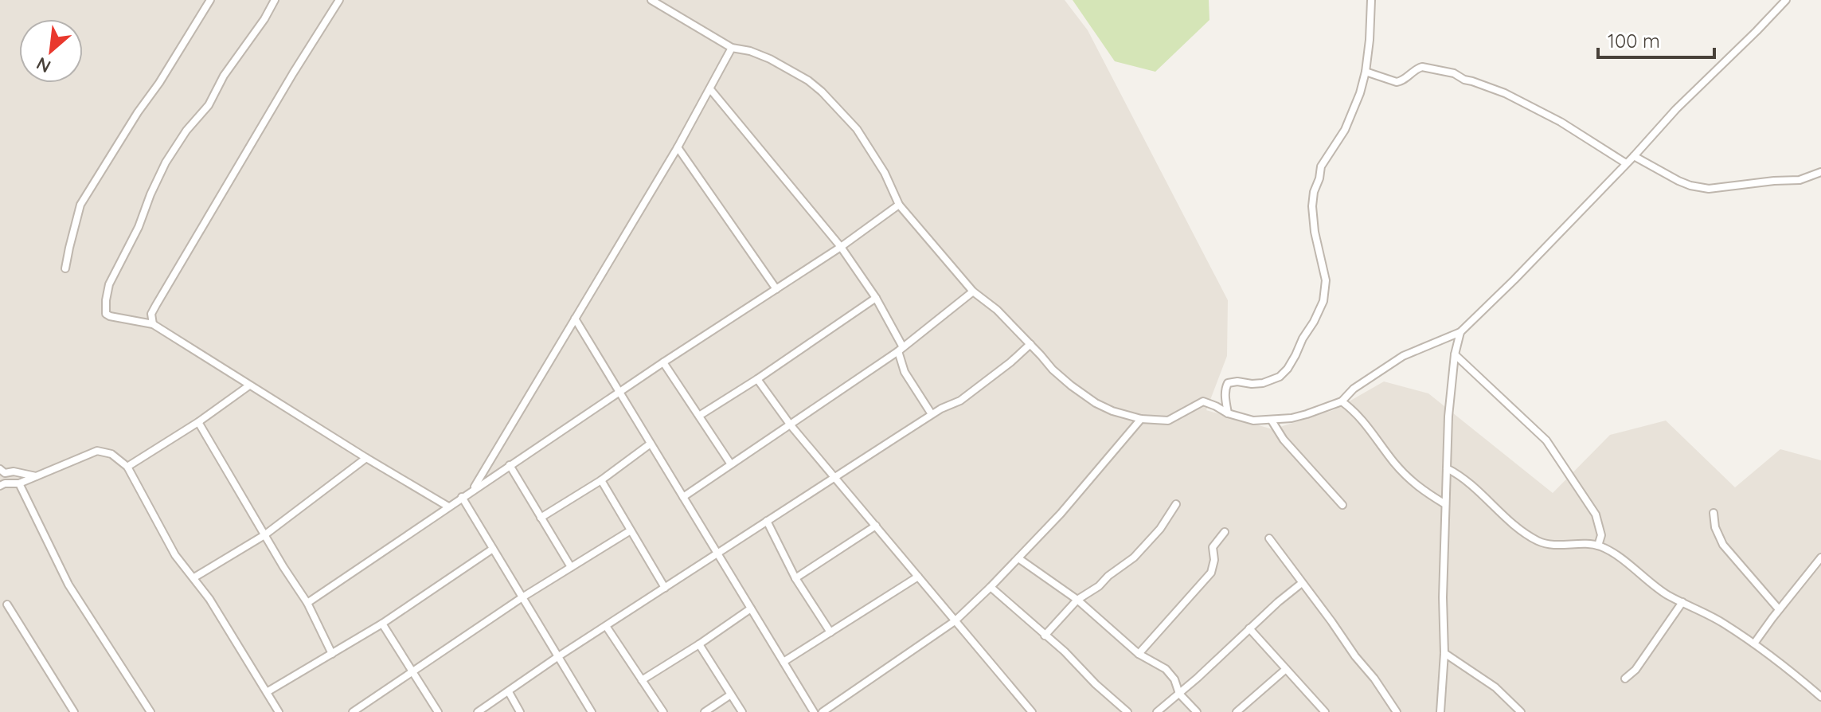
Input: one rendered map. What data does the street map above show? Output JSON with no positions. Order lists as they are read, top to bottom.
{
  "scale_bar": "100 m",
  "north": "bottom left"
}
